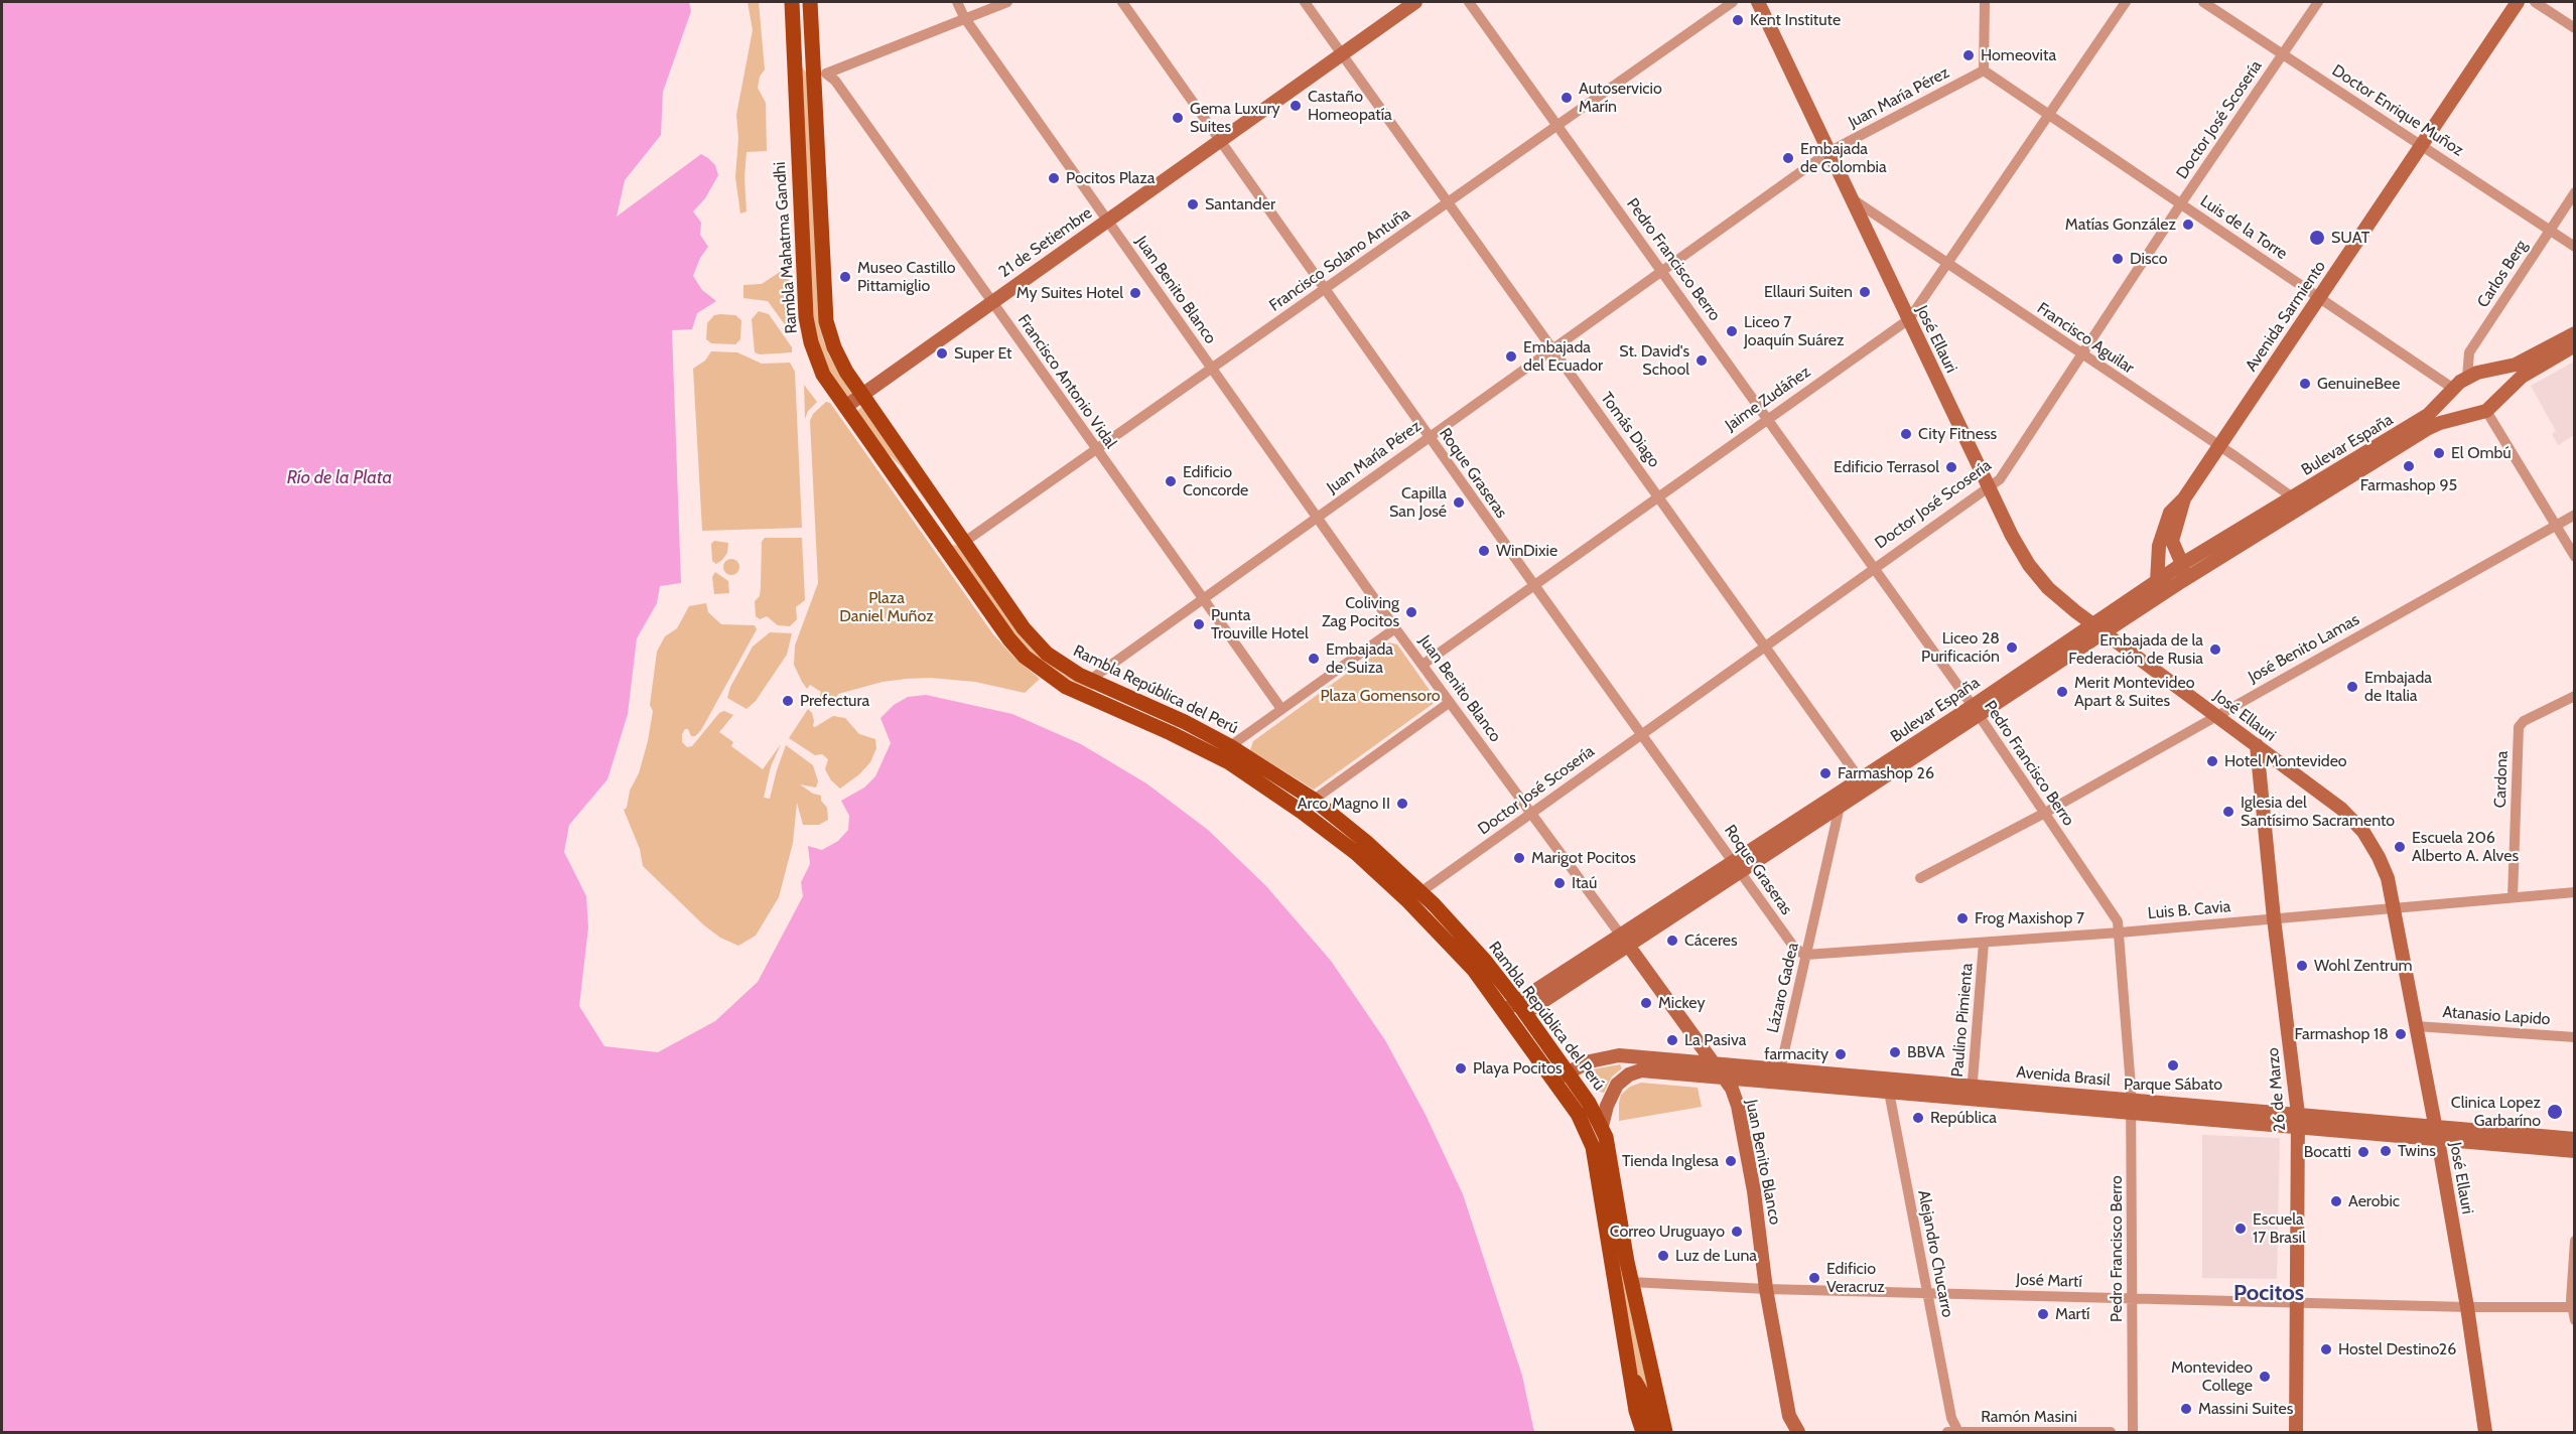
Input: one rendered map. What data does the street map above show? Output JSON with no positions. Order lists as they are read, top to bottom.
{
  "streets": {
    "main road": ["Rambla Mahatma Gandhi", "Rambla República del Perú"],
    "street": [
      "Juan María Pérez",
      "Doctor Enrique Muñoz",
      "Doctor José Scosería",
      "Luis de la Torre",
      "21 de Setiembre",
      "Francisco Solano Antuña",
      "Pedro Francisco Berro",
      "Carlos Berg",
      "Juan Benito Blanco",
      "Avenida Sarmiento",
      "Francisco Aguilar",
      "José Ellauri",
      "Francisco Antonio Vidal",
      "Jaime Zudáñez",
      "Tomás Diago",
      "Bulevar España",
      "Roque Graseras",
      "José Benito Lamas",
      "Cardona",
      "Luis B. Cavia",
      "Lázaro Gadea",
      "Atanasio Lapido",
      "Paulino Pimienta",
      "Avenida Brasil",
      "26 de Marzo",
      "Alejandro Chucarro",
      "José Martí",
      "Ramón Masini"
    ]
  },
  "crossings": [
    ["Juan María Pérez", "Luis de la Torre"],
    ["Juan María Pérez", "Pedro Francisco Berro"],
    ["Juan María Pérez", "Juan Benito Blanco"],
    ["Juan María Pérez", "José Ellauri"],
    ["Juan María Pérez", "Francisco Antonio Vidal"],
    ["Juan María Pérez", "Tomás Diago"],
    ["Juan María Pérez", "Roque Graseras"],
    ["Juan María Pérez", "Rambla República del Perú"],
    ["Doctor Enrique Muñoz", "Doctor José Scosería"],
    ["Doctor Enrique Muñoz", "Carlos Berg"],
    ["Doctor Enrique Muñoz", "Avenida Sarmiento"],
    ["Doctor José Scosería", "Luis de la Torre"],
    ["Doctor José Scosería", "Pedro Francisco Berro"],
    ["Doctor José Scosería", "Juan Benito Blanco"],
    ["Doctor José Scosería", "Francisco Aguilar"],
    ["Doctor José Scosería", "José Ellauri"],
    ["Doctor José Scosería", "Tomás Diago"],
    ["Doctor José Scosería", "Roque Graseras"],
    ["Doctor José Scosería", "Rambla República del Perú"],
    ["Luis de la Torre", "Avenida Sarmiento"],
    ["Luis de la Torre", "Jaime Zudáñez"],
    ["Luis de la Torre", "Bulevar España"],
    ["21 de Setiembre", "Rambla Mahatma Gandhi"],
    ["21 de Setiembre", "Juan Benito Blanco"],
    ["21 de Setiembre", "Francisco Antonio Vidal"],
    ["21 de Setiembre", "Tomás Diago"],
    ["21 de Setiembre", "Roque Graseras"],
    ["Rambla Mahatma Gandhi", "Francisco Solano Antuña"],
    ["Rambla Mahatma Gandhi", "Francisco Antonio Vidal"],
    ["Rambla Mahatma Gandhi", "Rambla República del Perú"],
    ["Francisco Solano Antuña", "Pedro Francisco Berro"],
    ["Francisco Solano Antuña", "Juan Benito Blanco"],
    ["Francisco Solano Antuña", "Francisco Antonio Vidal"],
    ["Francisco Solano Antuña", "Tomás Diago"],
    ["Francisco Solano Antuña", "Roque Graseras"],
    ["Francisco Solano Antuña", "Rambla República del Perú"],
    ["Pedro Francisco Berro", "Jaime Zudáñez"],
    ["Pedro Francisco Berro", "Bulevar España"],
    ["Pedro Francisco Berro", "José Benito Lamas"],
    ["Pedro Francisco Berro", "Luis B. Cavia"],
    ["Pedro Francisco Berro", "Avenida Brasil"],
    ["Pedro Francisco Berro", "José Martí"],
    ["Carlos Berg", "Bulevar España"],
    ["Juan Benito Blanco", "Jaime Zudáñez"],
    ["Juan Benito Blanco", "Bulevar España"],
    ["Juan Benito Blanco", "Avenida Brasil"],
    ["Juan Benito Blanco", "José Martí"],
    ["Avenida Sarmiento", "Francisco Aguilar"],
    ["Avenida Sarmiento", "Bulevar España"],
    ["Francisco Aguilar", "José Ellauri"],
    ["Francisco Aguilar", "Jaime Zudáñez"],
    ["Francisco Aguilar", "Bulevar España"],
    ["José Ellauri", "Jaime Zudáñez"],
    ["José Ellauri", "Bulevar España"],
    ["José Ellauri", "José Benito Lamas"],
    ["José Ellauri", "Luis B. Cavia"],
    ["José Ellauri", "Atanasio Lapido"],
    ["José Ellauri", "Avenida Brasil"],
    ["José Ellauri", "26 de Marzo"],
    ["José Ellauri", "José Martí"],
    ["Jaime Zudáñez", "Tomás Diago"],
    ["Jaime Zudáñez", "Roque Graseras"],
    ["Tomás Diago", "Bulevar España"],
    ["Bulevar España", "Roque Graseras"],
    ["Bulevar España", "Rambla República del Perú"],
    ["Bulevar España", "Lázaro Gadea"],
    ["Roque Graseras", "Luis B. Cavia"],
    ["Roque Graseras", "Lázaro Gadea"],
    ["Rambla República del Perú", "Avenida Brasil"],
    ["Rambla República del Perú", "José Martí"],
    ["Cardona", "Luis B. Cavia"],
    ["Luis B. Cavia", "Lázaro Gadea"],
    ["Luis B. Cavia", "Paulino Pimienta"],
    ["Luis B. Cavia", "26 de Marzo"],
    ["Lázaro Gadea", "Avenida Brasil"],
    ["Paulino Pimienta", "Avenida Brasil"],
    ["Avenida Brasil", "26 de Marzo"],
    ["Avenida Brasil", "Alejandro Chucarro"],
    ["26 de Marzo", "José Martí"],
    ["Alejandro Chucarro", "José Martí"],
    ["Alejandro Chucarro", "Ramón Masini"]
  ],
  "districts": ["Pocitos"],
  "water": ["Río de la Plata"],
  "parks": ["Plaza Daniel Muñoz", "Plaza Gomensoro"],
  "places": [
    "Kent Institute",
    "Homeovita",
    "Autoservicio Marín",
    "Castaño Homeopatía",
    "Gema Luxury Suites",
    "Embajada de Colombia",
    "Pocitos Plaza",
    "Santander",
    "Matías González",
    "SUAT",
    "Disco",
    "Museo Castillo Pittamiglio",
    "Ellauri Suiten",
    "My Suites Hotel",
    "Liceo 7 Joaquín Suárez",
    "Super Et",
    "Embajada del Ecuador",
    "St. David's School",
    "GenuineBee",
    "City Fitness",
    "El Ombú",
    "Farmashop 95",
    "Edificio Terrasol",
    "Edificio Concorde",
    "Capilla San José",
    "WinDixie",
    "Coliving Zag Pocitos",
    "Punta Trouville Hotel",
    "Liceo 28 Purificación",
    "Embajada de la Federación de Rusia",
    "Embajada de Suiza",
    "Embajada de Italia",
    "Merit Montevideo Apart & Suites",
    "Prefectura",
    "Hotel Montevideo",
    "Farmashop 26",
    "Arco Magno II",
    "Iglesia del Santísimo Sacramento",
    "Escuela 206 Alberto A. Alves",
    "Marigot Pocitos",
    "Itaú",
    "Frog Maxishop 7",
    "Cáceres",
    "Wohl Zentrum",
    "Mickey",
    "Farmashop 18",
    "La Pasiva",
    "BBVA",
    "farmacity",
    "Parque Sábato",
    "Playa Pocitos",
    "Clinica Lopez Garbaríno",
    "República",
    "Twins",
    "Bocatti",
    "Tienda Inglesa",
    "Aerobic",
    "Escuela 17 Brasil",
    "Correo Uruguayo",
    "Luz de Luna",
    "Edificio Veracruz",
    "Martí",
    "Hostel Destino26",
    "Montevideo College",
    "Massini Suites"
  ]
}
